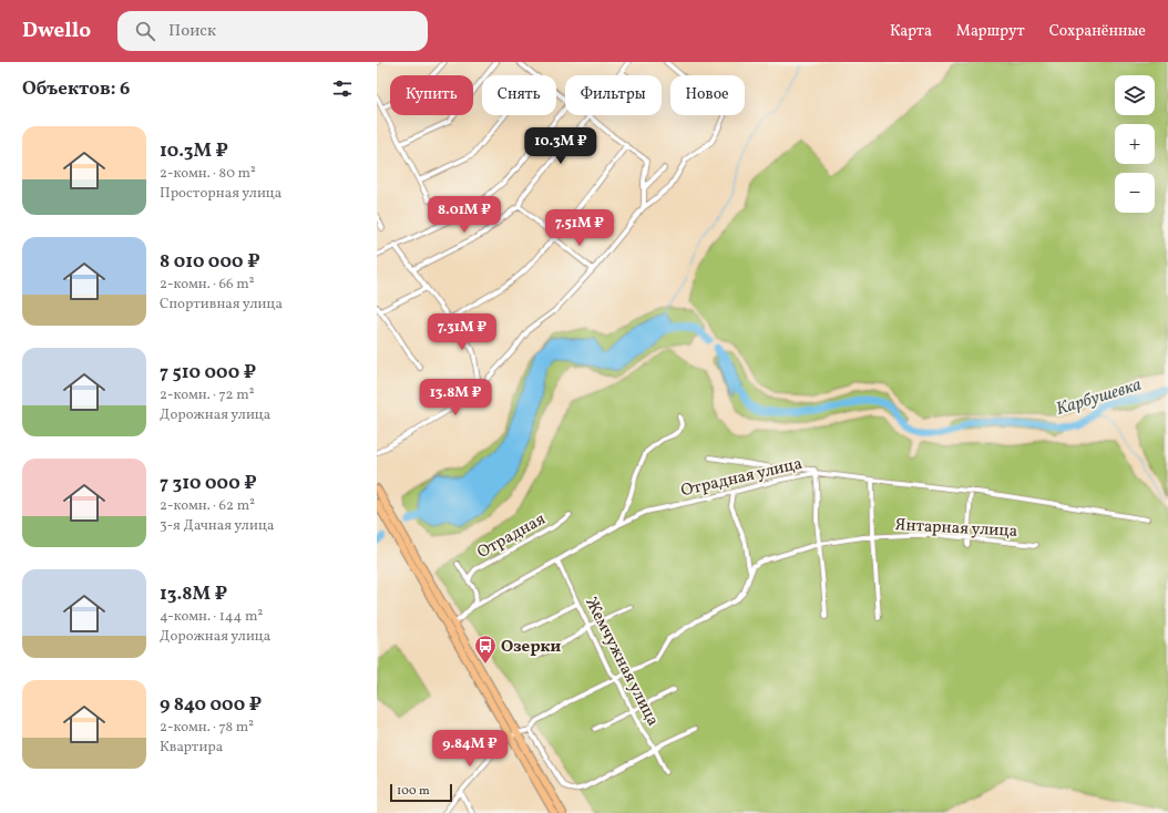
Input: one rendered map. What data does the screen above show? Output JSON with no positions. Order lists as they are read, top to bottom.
{
  "streets": {
    "street": [
      "Отрадная улица",
      "Янтарная улица",
      "Отрадная",
      "Жемчужная улица"
    ]
  },
  "crossings": [
    ["Отрадная улица", "Отрадная"],
    ["Отрадная улица", "Жемчужная улица"]
  ],
  "water": ["Карбушевка"],
  "places": {
    "bus stop": ["Озерки"]
  },
  "scale_bar": "100 m",
  "page": {
    "header": "Dwello",
    "search": "Поиск",
    "nav": ["Карта", "Маршрут", "Сохранённые"],
    "heading": "Объектов: 6",
    "map_buttons": ["+", "−"],
    "chip": [
      "Купить",
      "Снять",
      "Фильтры",
      "Новое"
    ],
    "list": [
      {
        "name": "10.3M ₽",
        "note": "2-комн. · 80 m² · Просторная улица"
      },
      {
        "name": "8 010 000 ₽",
        "note": "2-комн. · 66 m² · Спортивная улица"
      },
      {
        "name": "7 510 000 ₽",
        "note": "2-комн. · 72 m² · Дорожная улица"
      },
      {
        "name": "7 310 000 ₽",
        "note": "2-комн. · 62 m² · 3-я Дачная улица"
      },
      {
        "name": "13.8M ₽",
        "note": "4-комн. · 144 m² · Дорожная улица"
      },
      {
        "name": "9 840 000 ₽",
        "note": "2-комн. · 78 m² · Квартира"
      }
    ],
    "price": [
      "10.3M ₽",
      "8.01M ₽",
      "7.51M ₽",
      "7.31M ₽",
      "13.8M ₽",
      "9.84M ₽"
    ],
    "scale": "100 m"
  }
}
